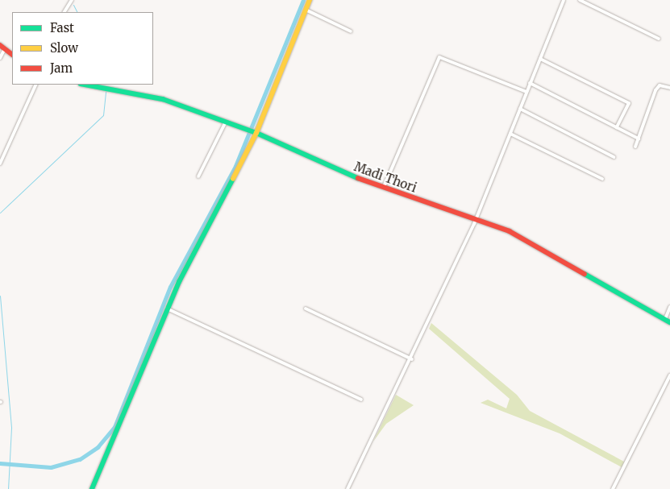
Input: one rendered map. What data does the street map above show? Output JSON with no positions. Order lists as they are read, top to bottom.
{
  "streets": {
    "main road": ["Madi Thori"]
  },
  "legend": ["Fast", "Slow", "Jam"]
}
